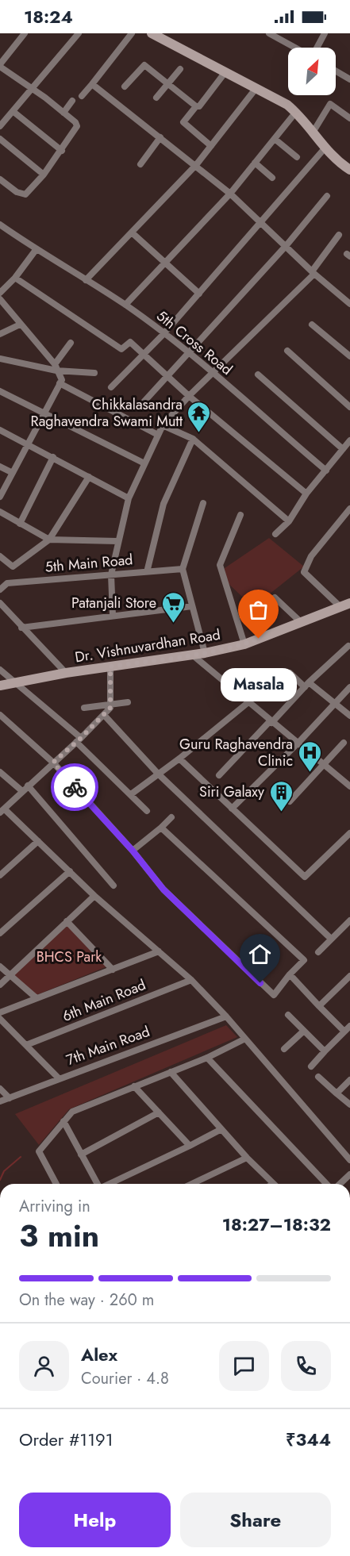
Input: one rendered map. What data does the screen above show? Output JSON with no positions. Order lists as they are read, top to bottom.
{
  "streets": {
    "main road": ["Dr. Vishnuvardhan Road"],
    "street": [
      "5th Cross Road",
      "5th Main Road",
      "6th Main Road",
      "7th Main Road"
    ]
  },
  "parks": ["BHCS Park"],
  "places": {
    "temple": ["Chikkalasandra Raghavendra Swami Mutt"],
    "supermarket": ["Patanjali Store"],
    "other": ["Masala"],
    "hospital": ["Guru Raghavendra Clinic"],
    "building": ["Siri Galaxy"]
  },
  "north": "top right",
  "page": {
    "status": "18:24",
    "bubble": "Masala",
    "heading": ["3 min", "Arriving in", "18:27–18:32"],
    "panel": [
      "Alex",
      "Courier · 4.8",
      "Order #1191",
      "₹344"
    ],
    "bar": "On the way · 260 m",
    "buttons": ["Help", "Share"]
  }
}
